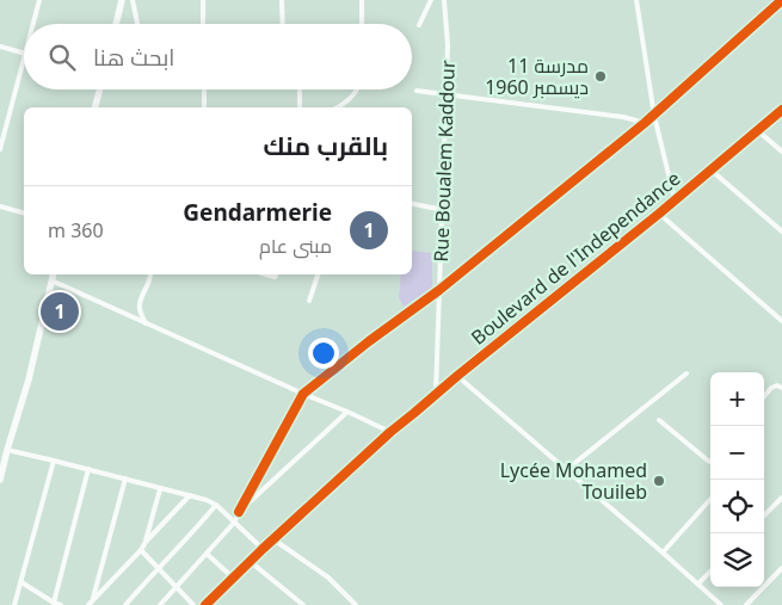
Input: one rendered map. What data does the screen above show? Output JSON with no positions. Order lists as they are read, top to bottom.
{
  "streets": {
    "street": ["Rue Boualem Kaddour", "Boulevard de l'Independance"]
  },
  "crossings": [
    ["Rue Boualem Kaddour", "Boulevard de l'Independance"]
  ],
  "places": ["مدرسة 11 ديسمبر 1960", "Lycée Mohamed Touileb"],
  "page": {
    "search": "ابحث هنا",
    "heading": "بالقرب منك",
    "list": [
      {
        "mark": "1",
        "name": "Gendarmerie",
        "note": "مبنى عام",
        "value": "360 m"
      }
    ],
    "pins": "1",
    "map_buttons": ["+", "−"]
  }
}
